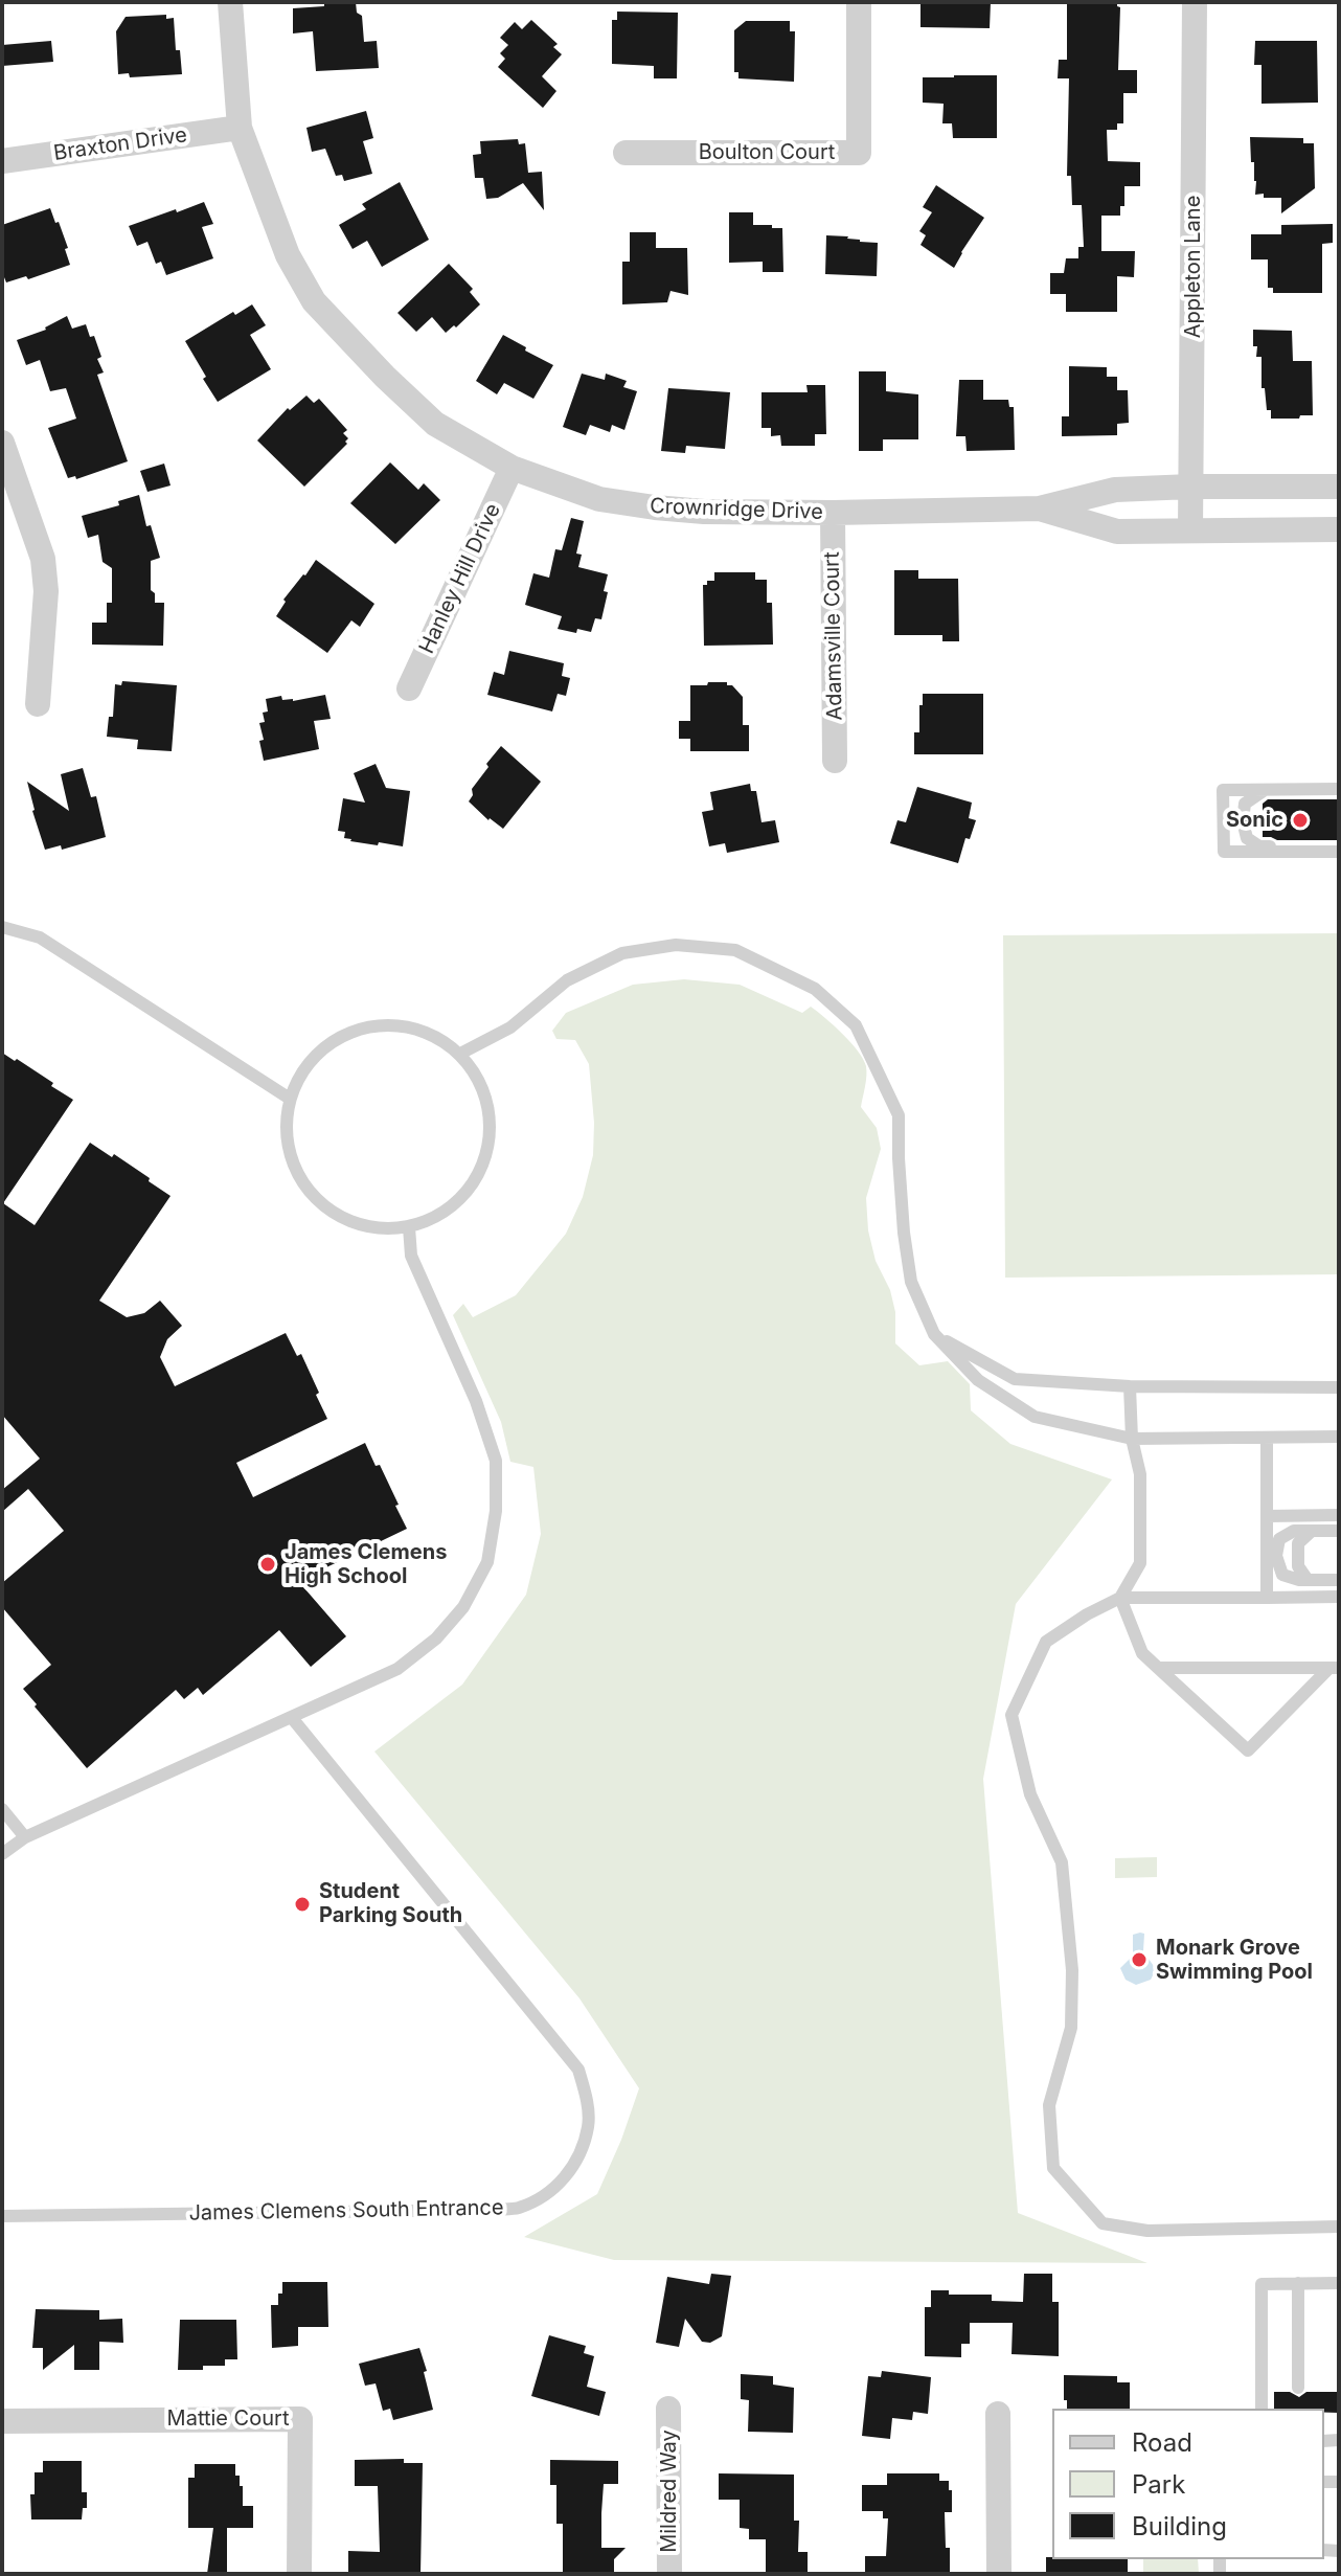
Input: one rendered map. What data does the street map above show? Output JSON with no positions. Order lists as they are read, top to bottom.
{
  "streets": {
    "street": [
      "Braxton Drive",
      "Boulton Court",
      "Appleton Lane",
      "Crownridge Drive",
      "Hanley Hill Drive",
      "Adamsville Court",
      "Mattie Court",
      "Mildred Way"
    ],
    "lane": ["James Clemens South Entrance"]
  },
  "crossings": [
    ["Braxton Drive", "Crownridge Drive"],
    ["Appleton Lane", "Crownridge Drive"],
    ["Crownridge Drive", "Hanley Hill Drive"],
    ["Crownridge Drive", "Adamsville Court"]
  ],
  "places": [
    "Sonic",
    "James Clemens High School",
    "Student Parking South",
    "Monark Grove Swimming Pool"
  ],
  "legend": ["Road", "Park", "Building"]
}
